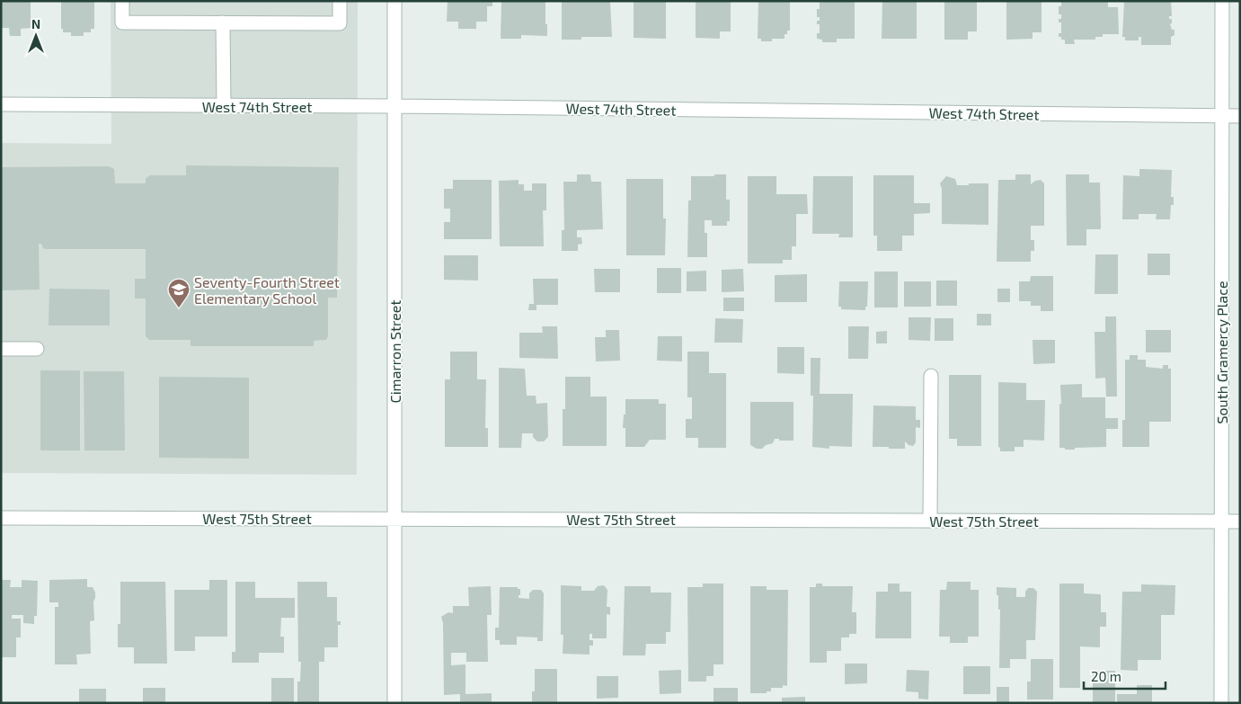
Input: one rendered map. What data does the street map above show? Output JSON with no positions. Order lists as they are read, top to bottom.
{
  "streets": {
    "street": [
      "West 74th Street",
      "Cimarron Street",
      "South Gramercy Place",
      "West 75th Street"
    ]
  },
  "crossings": [
    ["West 74th Street", "Cimarron Street"],
    ["West 74th Street", "South Gramercy Place"],
    ["Cimarron Street", "West 75th Street"],
    ["South Gramercy Place", "West 75th Street"]
  ],
  "places": {
    "school or university": ["Seventy-Fourth Street Elementary School"]
  },
  "scale_bar": "20 m",
  "north": "top"
}
